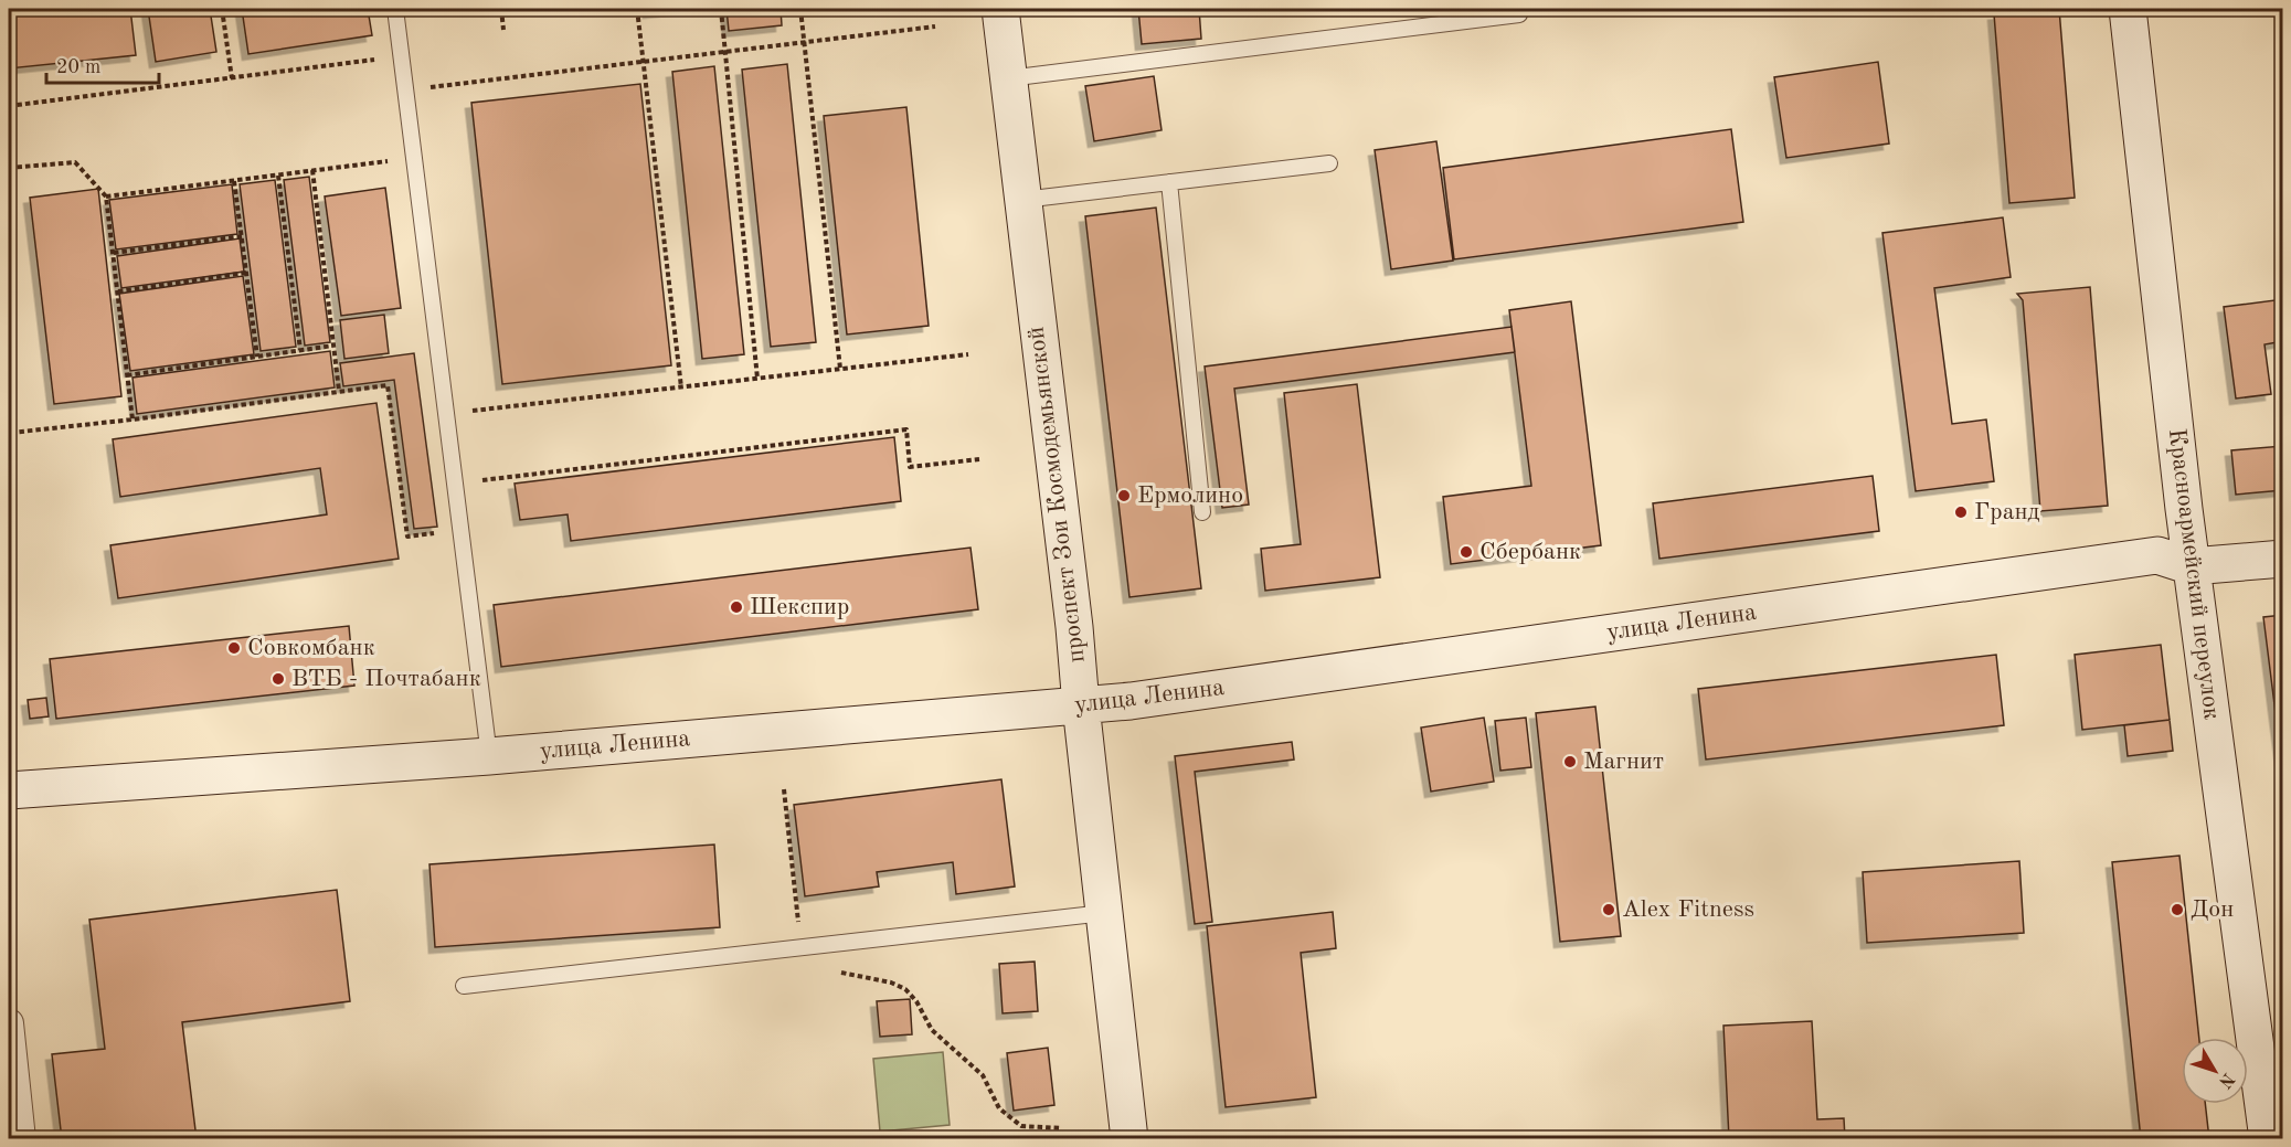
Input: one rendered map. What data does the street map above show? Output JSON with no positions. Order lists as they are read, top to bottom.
{
  "streets": {
    "street": ["проспект Зои Космодемьянской", "Красноармейский переулок", "улица Ленина"]
  },
  "crossings": [
    ["проспект Зои Космодемьянской", "улица Ленина"],
    ["Красноармейский переулок", "улица Ленина"]
  ],
  "places": [
    "Ермолино",
    "Гранд",
    "Сбербанк",
    "Шекспир",
    "Совкомбанк",
    "ВТБ - Почтабанк",
    "Магнит",
    "Alex Fitness",
    "Дон"
  ],
  "scale_bar": "20 m",
  "north": "bottom right"
}
